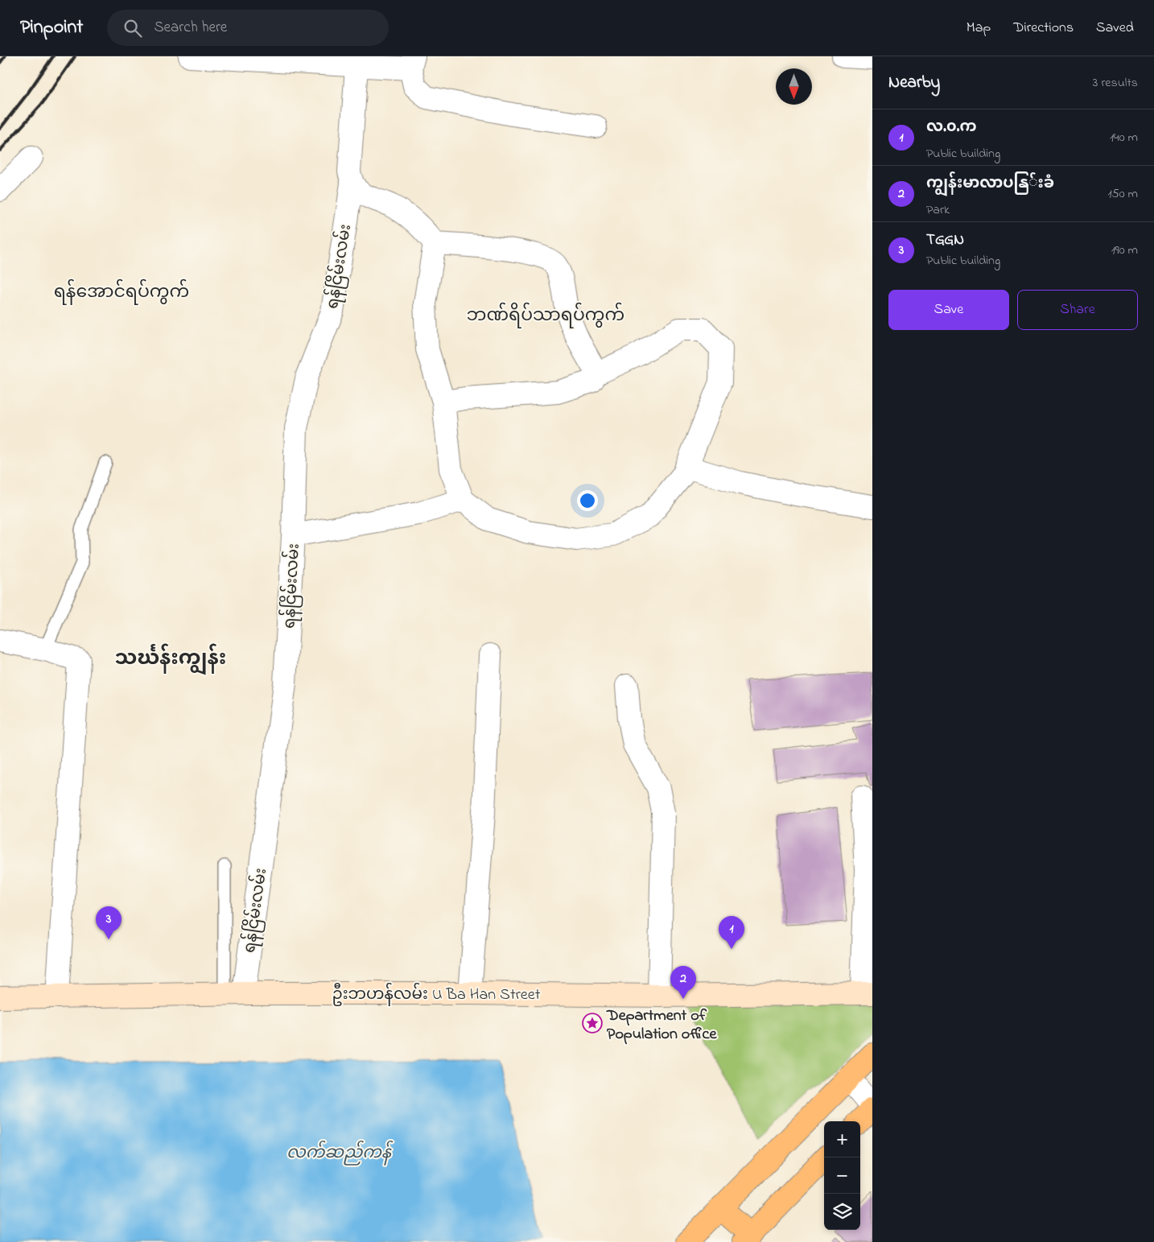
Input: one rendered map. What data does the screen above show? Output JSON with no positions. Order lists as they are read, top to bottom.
{
  "streets": {
    "street": ["ရန်ငြိမ်းလမ်း", "ဦးဘဟန်လမ်း U Ba Han Street"]
  },
  "crossings": [
    ["ရန်ငြိမ်းလမ်း", "ဦးဘဟန်လမ်း U Ba Han Street"]
  ],
  "districts": ["ရန်အောင်ရပ်ကွက်", "ဘဏ်ရိပ်သာရပ်ကွက်", "သင်္ဃန်းကျွန်း"],
  "water": ["လက်ဆည်ကန်"],
  "places": {
    "place": ["Department of Population office"]
  },
  "north": "bottom",
  "page": {
    "header": "Pinpoint",
    "search": "Search here",
    "nav": ["Map", "Directions", "Saved"],
    "heading": ["Nearby", "3 results"],
    "list": [
      {
        "mark": "1",
        "name": "လ.၀.က",
        "note": "Public building",
        "value": "140 m"
      },
      {
        "mark": "2",
        "name": "ကျွန်းမာလာပနြ်းခံ",
        "note": "Park",
        "value": "150 m"
      },
      {
        "mark": "3",
        "name": "TGGN",
        "note": "Public building",
        "value": "190 m"
      }
    ],
    "buttons": ["Save", "Share"],
    "pins": ["3", "1", "2"],
    "map_buttons": ["+", "−"]
  }
}
